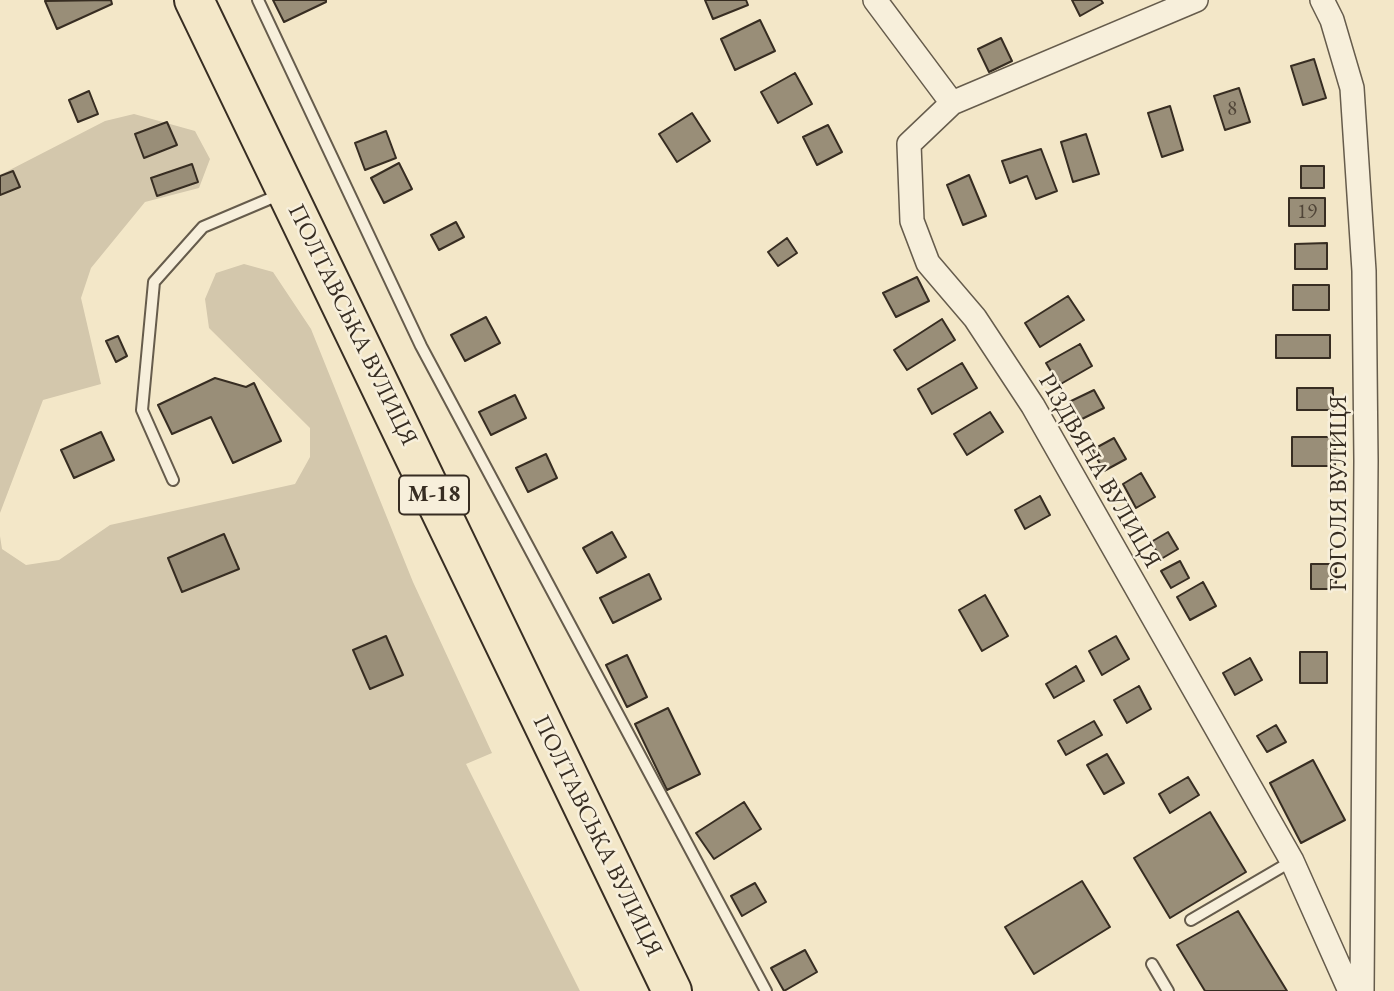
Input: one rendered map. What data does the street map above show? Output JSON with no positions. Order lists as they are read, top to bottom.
{
  "streets": {
    "highway": ["ПОЛТАВСЬКА ВУЛИЦЯ", "М-18"],
    "street": ["РІЗДВЯНА ВУЛИЦЯ", "ГОГОЛЯ ВУЛИЦЯ"]
  },
  "house_numbers": ["8", "19"]
}
